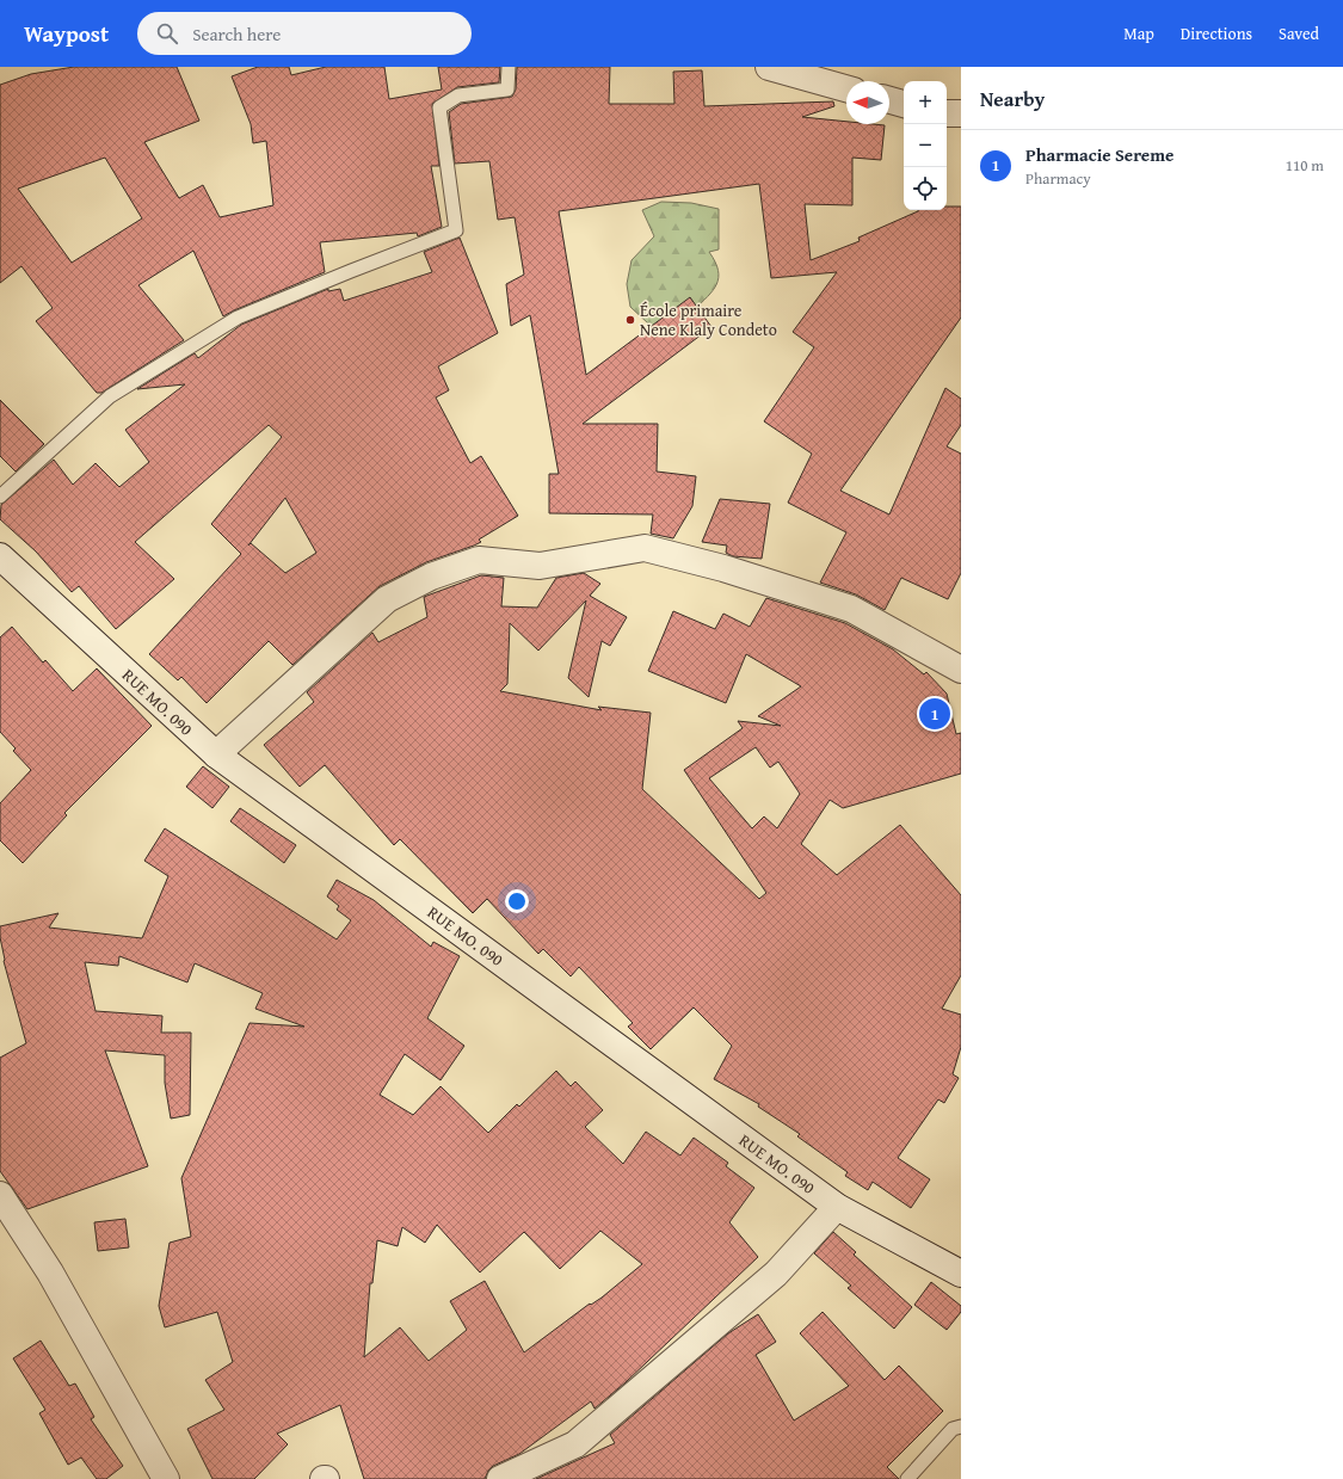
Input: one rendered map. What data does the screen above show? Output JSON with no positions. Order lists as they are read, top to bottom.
{
  "streets": {
    "street": ["RUE MO. 090"]
  },
  "places": ["École primaire Nene Klaly Condeto"],
  "north": "left",
  "page": {
    "header": "Waypost",
    "search": "Search here",
    "nav": ["Map", "Directions", "Saved"],
    "heading": "Nearby",
    "map_buttons": ["+", "−"],
    "list": [
      {
        "mark": "1",
        "name": "Pharmacie Sereme",
        "note": "Pharmacy",
        "value": "110 m"
      }
    ],
    "pins": "1"
  }
}
